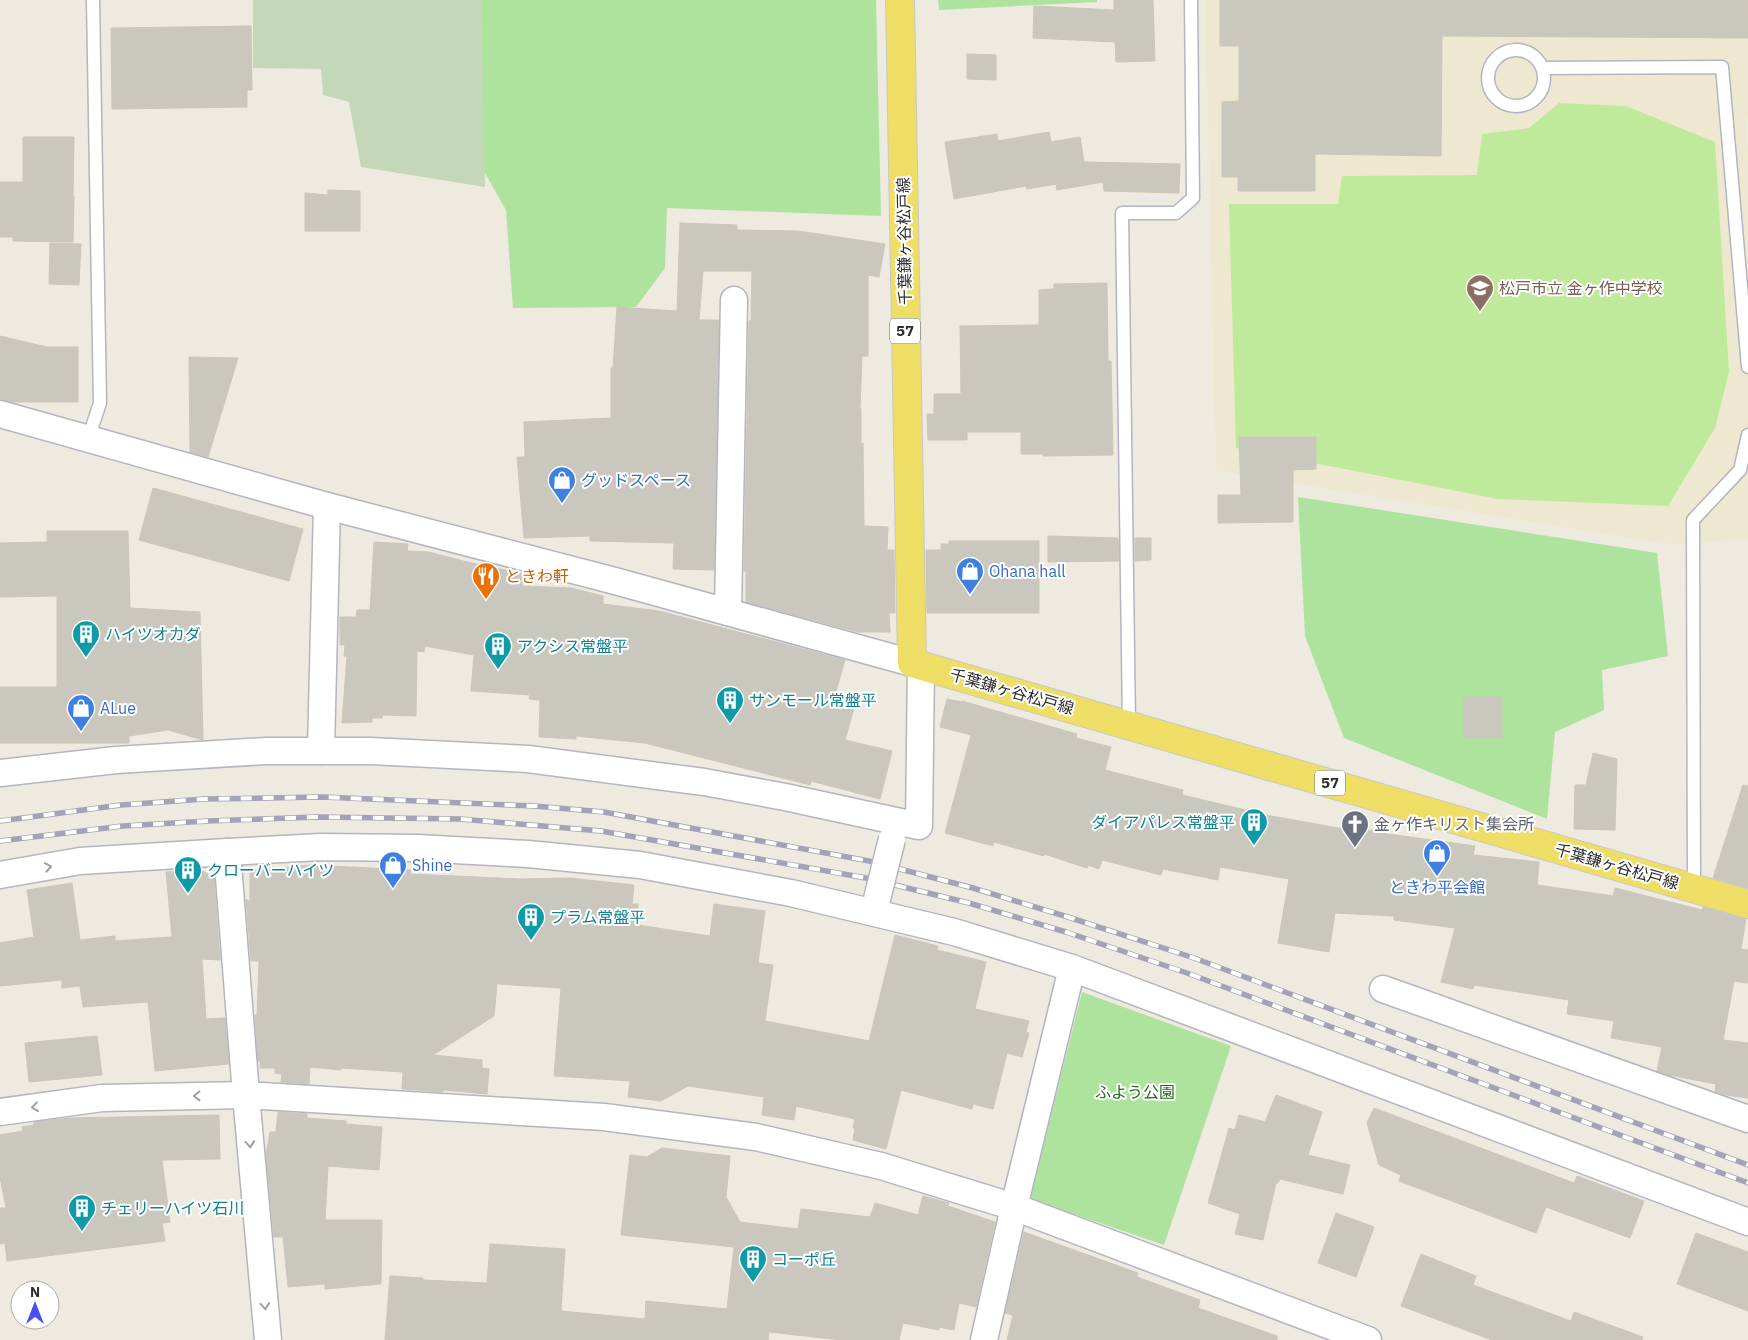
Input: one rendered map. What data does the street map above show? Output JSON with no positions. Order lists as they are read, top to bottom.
{
  "streets": {
    "main road": ["千葉鎌ヶ谷松戸線", "57"]
  },
  "parks": ["ふよう公園"],
  "places": {
    "school or university": ["松戸市立 金ヶ作中学校"],
    "shop": [
      "グッドスペース",
      "Ohana hall",
      "ALue",
      "ときわ平会館",
      "Shine"
    ],
    "restaurant": ["ときわ軒"],
    "building": [
      "ハイツオカダ",
      "アクシス常盤平",
      "サンモール常盤平",
      "ダイアパレス常盤平",
      "クローバーハイツ",
      "プラム常盤平",
      "チェリーハイツ石川",
      "コーポ丘"
    ],
    "church": ["金ヶ作キリスト集会所"]
  },
  "north": "top"
}
